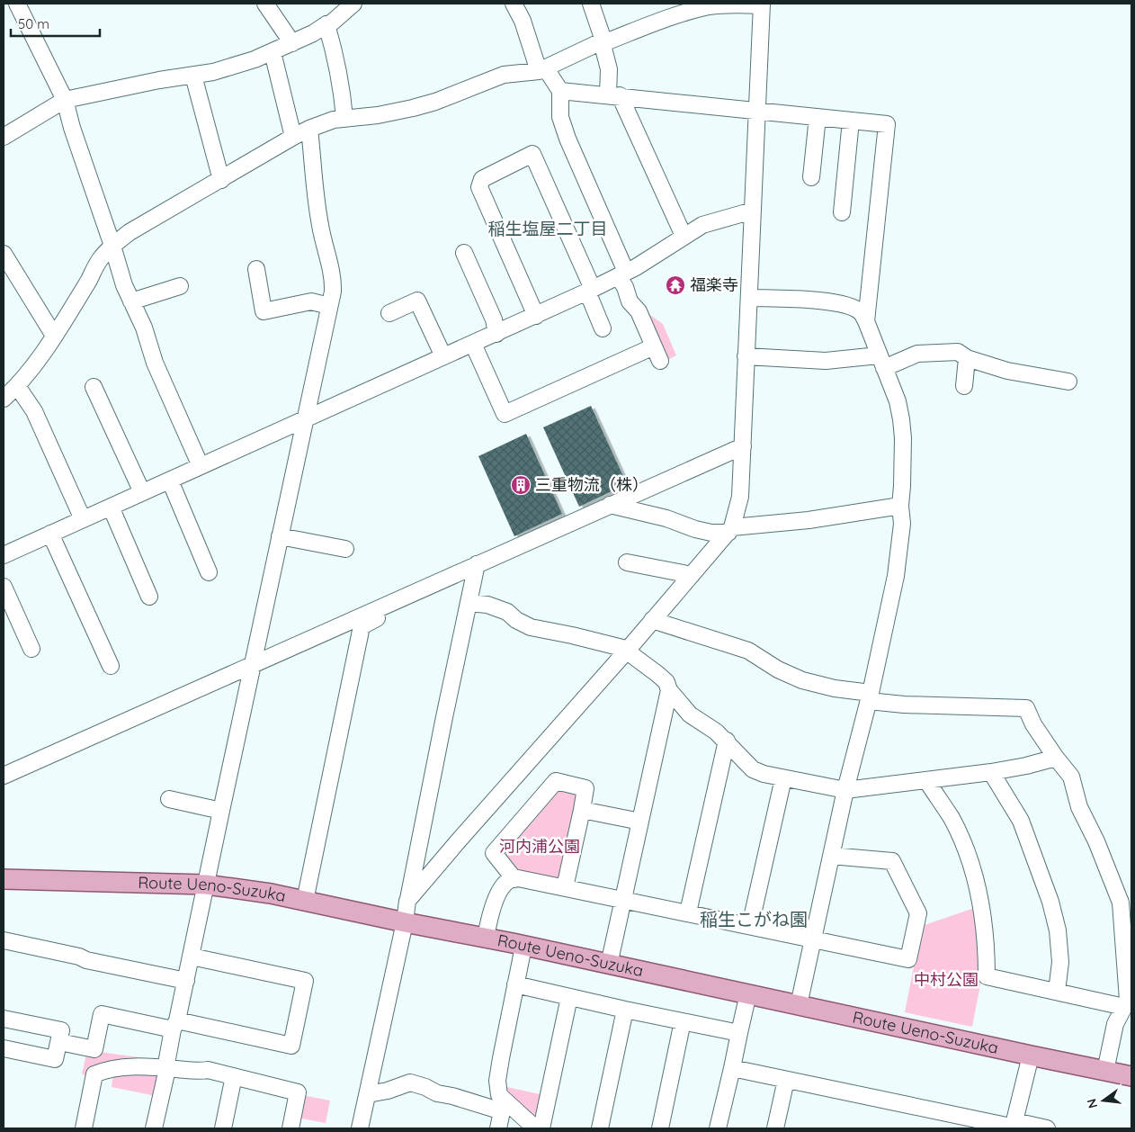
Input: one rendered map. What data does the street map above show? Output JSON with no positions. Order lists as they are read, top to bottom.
{
  "streets": {
    "main road": ["Route Ueno-Suzuka"]
  },
  "districts": ["稲生塩屋二丁目", "稲生こがね園"],
  "parks": ["河内浦公園", "中村公園"],
  "places": {
    "temple": ["福楽寺"],
    "building": ["三重物流（株）"]
  },
  "scale_bar": "50 m",
  "north": "left"
}
